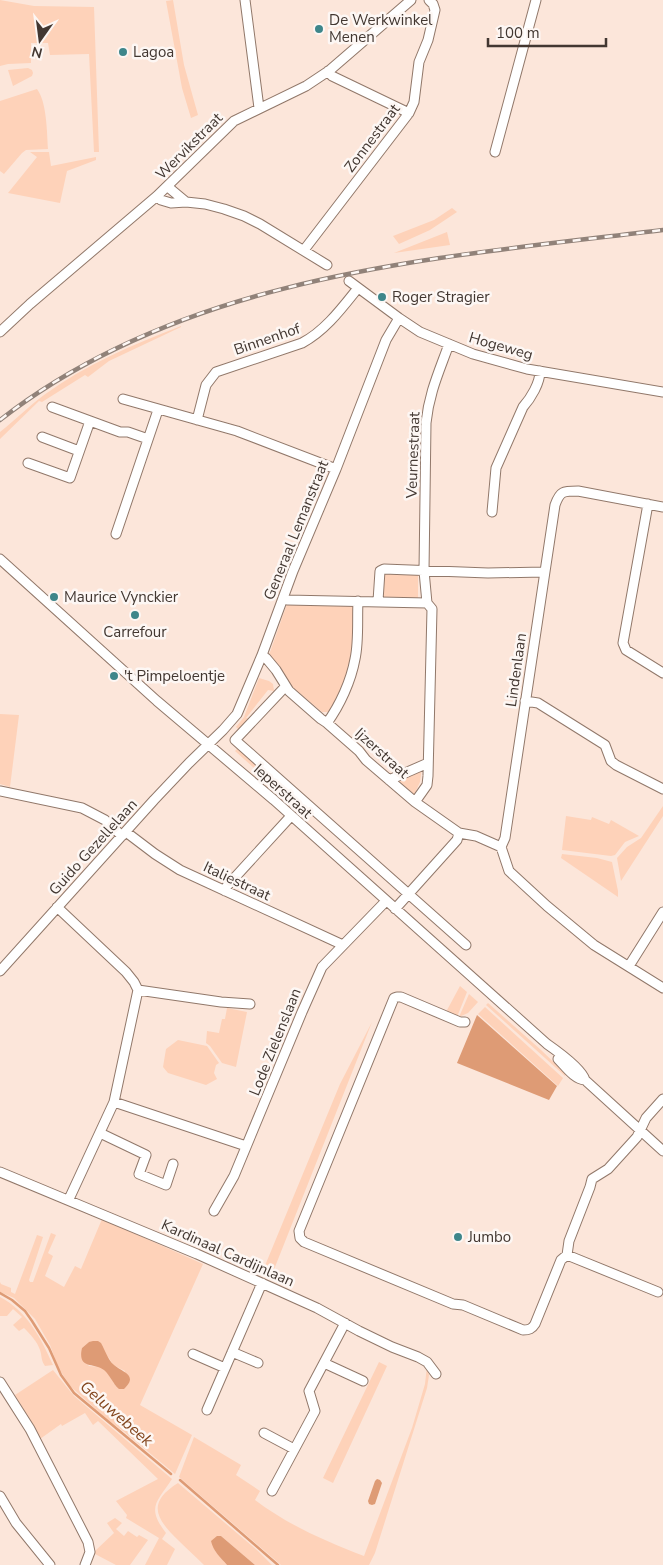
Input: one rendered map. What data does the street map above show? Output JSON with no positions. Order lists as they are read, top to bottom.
{
  "streets": {
    "street": [
      "Zonnestraat",
      "Wervikstraat",
      "Binnenhof",
      "Hogeweg",
      "Veurnestraat",
      "Generaal Lemanstraat",
      "Lindenlaan",
      "Ijzerstraat",
      "Ieperstraat",
      "Guido Gezellelaan",
      "Italiestraat",
      "Lode Zielenslaan",
      "Kardinaal Cardijnlaan"
    ]
  },
  "crossings": [
    ["Binnenhof", "Hogeweg"],
    ["Hogeweg", "Veurnestraat"],
    ["Hogeweg", "Generaal Lemanstraat"],
    ["Veurnestraat", "Ijzerstraat"],
    ["Generaal Lemanstraat", "Ijzerstraat"],
    ["Generaal Lemanstraat", "Ieperstraat"],
    ["Generaal Lemanstraat", "Guido Gezellelaan"],
    ["Lindenlaan", "Ijzerstraat"],
    ["Ijzerstraat", "Ieperstraat"],
    ["Ieperstraat", "Guido Gezellelaan"],
    ["Ieperstraat", "Lode Zielenslaan"],
    ["Guido Gezellelaan", "Italiestraat"],
    ["Italiestraat", "Lode Zielenslaan"]
  ],
  "water": ["Geluwebeek"],
  "places": [
    "De Werkwinkel Menen",
    "Lagoa",
    "Roger Stragier",
    "Maurice Vynckier",
    "Carrefour",
    "'t Pimpeloentje",
    "Jumbo"
  ],
  "scale_bar": "100 m",
  "north": "bottom"
}
